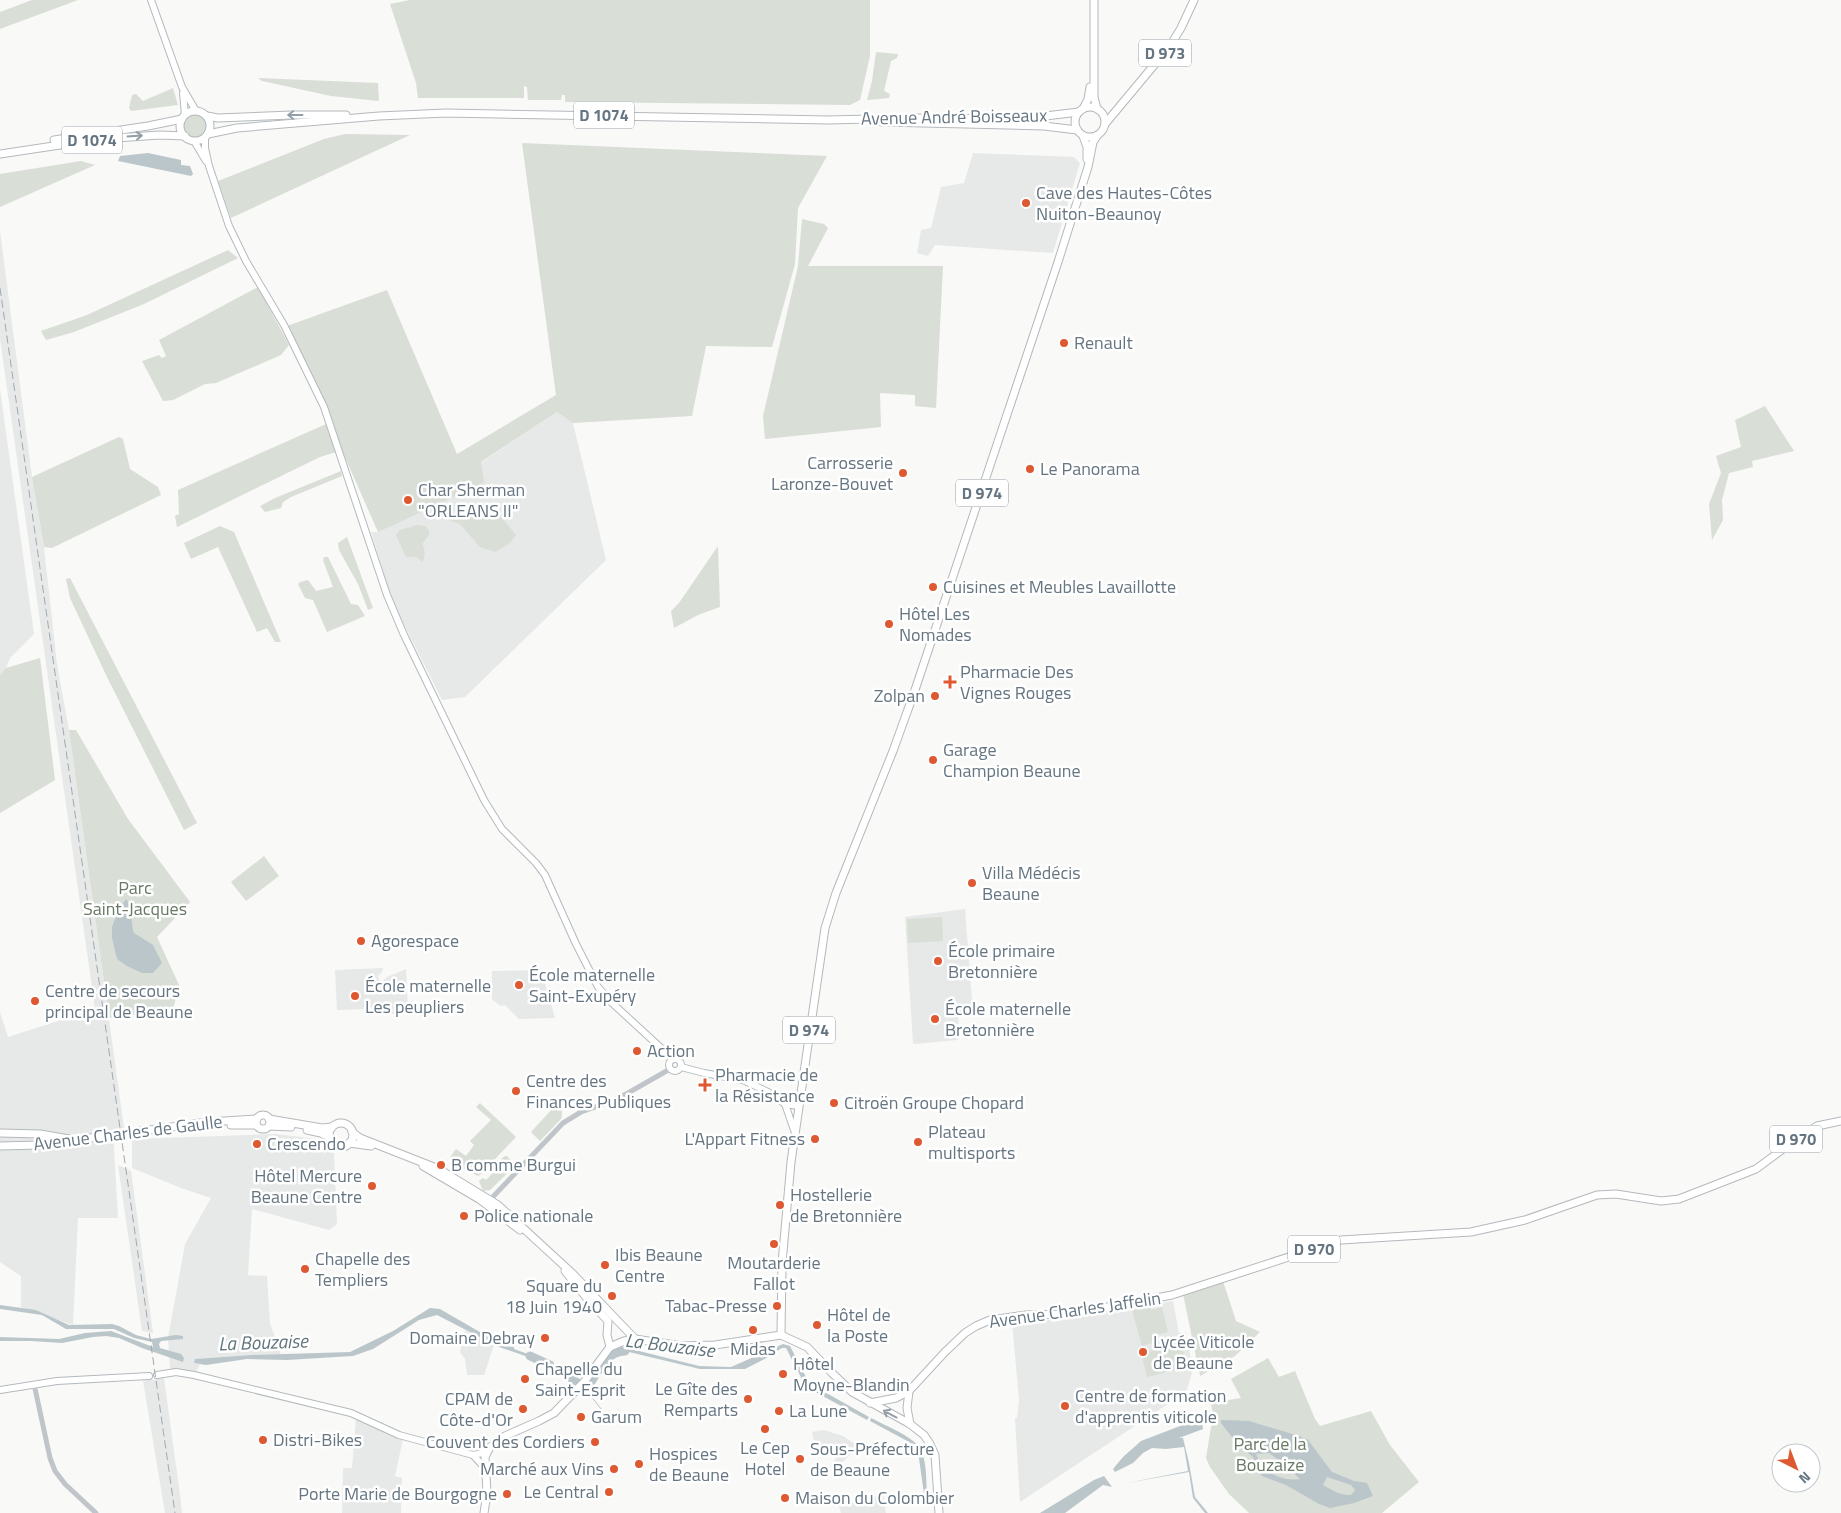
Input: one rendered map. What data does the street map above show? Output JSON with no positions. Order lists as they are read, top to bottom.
{
  "streets": {
    "main road": [
      "D 973",
      "D 1074",
      "Avenue André Boisseaux",
      "D 974",
      "Avenue Charles de Gaulle",
      "D 970",
      "Avenue Charles Jaffelin"
    ]
  },
  "crossings": [
    ["D 973", "Avenue André Boisseaux"],
    ["D 973", "D 974"],
    ["D 1074", "Avenue André Boisseaux"],
    ["Avenue André Boisseaux", "D 974"]
  ],
  "water": ["La Bouzaise"],
  "parks": ["Parc Saint-Jacques", "Parc de la Bouzaize"],
  "places": {
    "other": [
      "Cave des Hautes-Côtes Nuiton-Beaunoy",
      "Renault",
      "Le Panorama",
      "Carrosserie Laronze-Bouvet",
      "Char Sherman \"ORLEANS II\"",
      "Cuisines et Meubles Lavaillotte",
      "Hôtel Les Nomades",
      "Zolpan",
      "Garage Champion Beaune",
      "Villa Médécis Beaune",
      "Agorespace",
      "École primaire Bretonnière",
      "École maternelle Saint-Exupéry",
      "École maternelle Les peupliers",
      "Centre de secours principal de Beaune",
      "École maternelle Bretonnière",
      "Action",
      "Centre des Finances Publiques",
      "Citroën Groupe Chopard",
      "L'Appart Fitness",
      "Plateau multisports",
      "Crescendo",
      "B comme Burgui",
      "Hôtel Mercure Beaune Centre",
      "Hostellerie de Bretonnière",
      "Police nationale",
      "Moutarderie Fallot",
      "Ibis Beaune Centre",
      "Chapelle des Templiers",
      "Square du 18 Juin 1940",
      "Tabac-Presse",
      "Hôtel de la Poste",
      "Midas",
      "Domaine Debray",
      "Lycée Viticole de Beaune",
      "Hôtel Moyne-Blandin",
      "Chapelle du Saint-Esprit",
      "Le Gîte des Remparts",
      "Centre de formation d'apprentis viticole",
      "CPAM de Côte-d'Or",
      "La Lune",
      "Garum",
      "Le Cep Hotel",
      "Distri-Bikes",
      "Couvent des Cordiers",
      "Sous-Préfecture de Beaune",
      "Hospices de Beaune",
      "Marché aux Vins",
      "Le Central",
      "Porte Marie de Bourgogne",
      "Maison du Colombier"
    ],
    "health": ["Pharmacie Des Vignes Rouges", "Pharmacie de la Résistance"]
  },
  "north": "bottom right"
}
